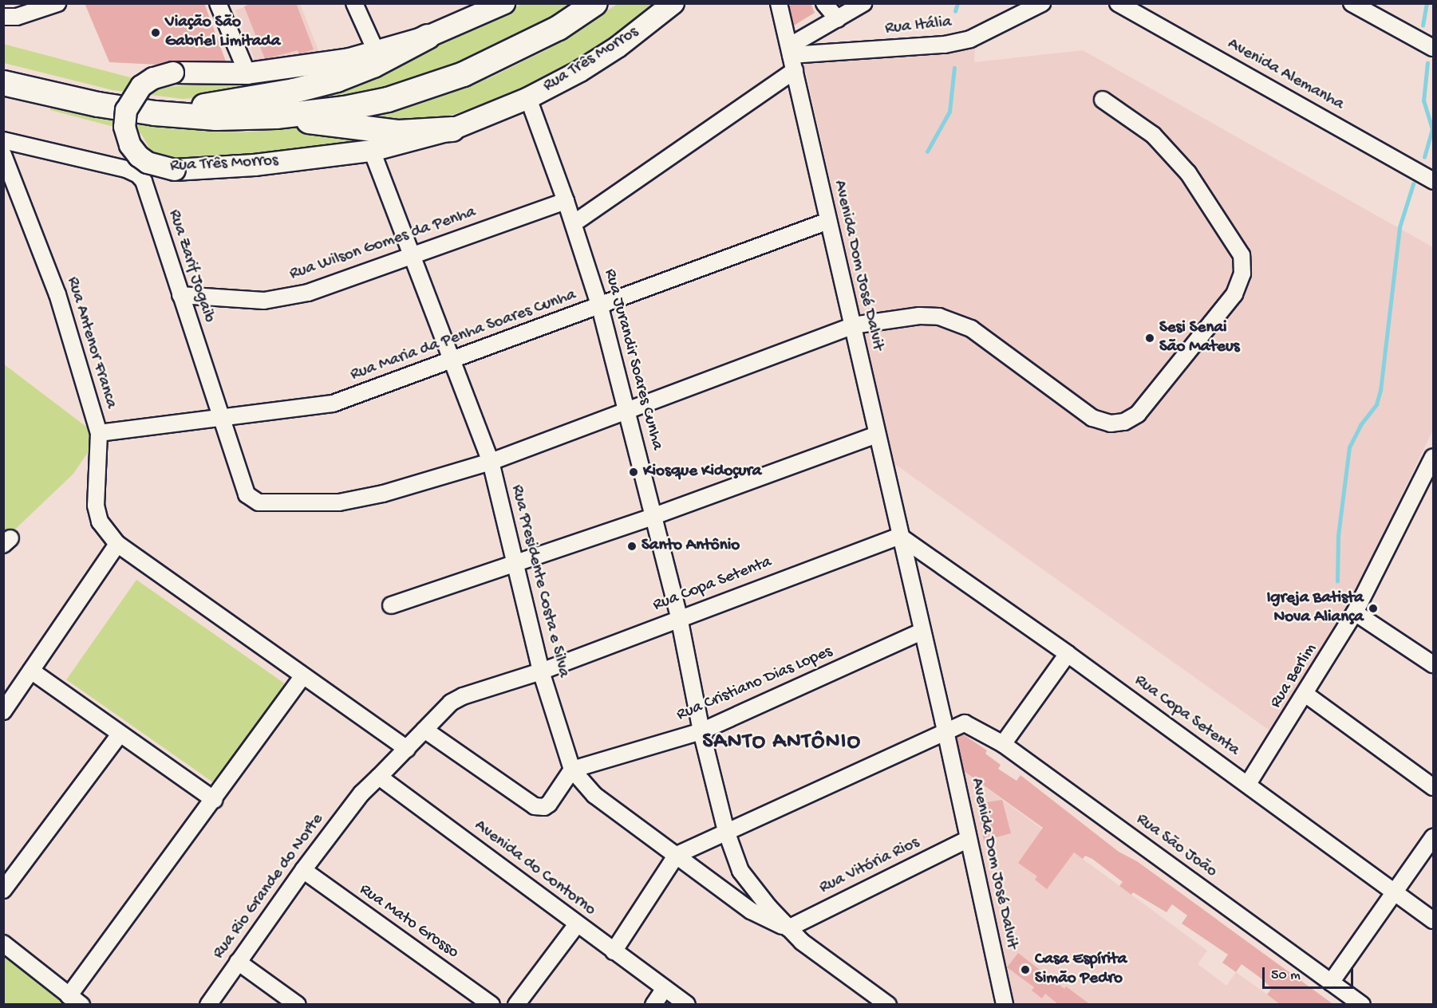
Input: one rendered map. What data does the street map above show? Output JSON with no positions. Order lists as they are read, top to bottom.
{
  "streets": {
    "main road": ["Rua Três Morros"],
    "street": [
      "Rua Itália",
      "Avenida Alemanha",
      "Rua Wilson Gomes da Penha",
      "Avenida Dom José Dalvit",
      "Rua Zarif Jogaib",
      "Rua Maria da Penha Soares Cunha",
      "Rua Antenor Franca",
      "Rua Jurandir Soares Cunha",
      "Rua Presidente Costa e Silva",
      "Rua Copa Setenta",
      "Rua Berlim",
      "Rua Cristiano Dias Lopes",
      "Rua São João",
      "Rua Vitória Rios",
      "Avenida do Contorno",
      "Rua Rio Grande do Norte",
      "Rua Mato Grosso"
    ]
  },
  "crossings": [
    ["Rua Itália", "Avenida Dom José Dalvit"],
    ["Rua Três Morros", "Rua Jurandir Soares Cunha"],
    ["Rua Três Morros", "Rua Presidente Costa e Silva"],
    ["Rua Wilson Gomes da Penha", "Rua Zarif Jogaib"],
    ["Rua Wilson Gomes da Penha", "Rua Jurandir Soares Cunha"],
    ["Rua Wilson Gomes da Penha", "Rua Presidente Costa e Silva"],
    ["Avenida Dom José Dalvit", "Rua Maria da Penha Soares Cunha"],
    ["Avenida Dom José Dalvit", "Rua Copa Setenta"],
    ["Avenida Dom José Dalvit", "Rua Cristiano Dias Lopes"],
    ["Avenida Dom José Dalvit", "Rua São João"],
    ["Avenida Dom José Dalvit", "Rua Vitória Rios"],
    ["Rua Zarif Jogaib", "Rua Maria da Penha Soares Cunha"],
    ["Rua Zarif Jogaib", "Rua Presidente Costa e Silva"],
    ["Rua Maria da Penha Soares Cunha", "Rua Antenor Franca"],
    ["Rua Maria da Penha Soares Cunha", "Rua Jurandir Soares Cunha"],
    ["Rua Maria da Penha Soares Cunha", "Rua Presidente Costa e Silva"],
    ["Rua Antenor Franca", "Rua Copa Setenta"],
    ["Rua Jurandir Soares Cunha", "Rua Presidente Costa e Silva"],
    ["Rua Jurandir Soares Cunha", "Rua Copa Setenta"],
    ["Rua Jurandir Soares Cunha", "Rua Cristiano Dias Lopes"],
    ["Rua Jurandir Soares Cunha", "Rua Vitória Rios"],
    ["Rua Presidente Costa e Silva", "Rua Copa Setenta"],
    ["Rua Presidente Costa e Silva", "Rua Cristiano Dias Lopes"],
    ["Rua Presidente Costa e Silva", "Rua Vitória Rios"],
    ["Rua Copa Setenta", "Rua Berlim"],
    ["Rua Copa Setenta", "Avenida do Contorno"],
    ["Rua Copa Setenta", "Rua Rio Grande do Norte"],
    ["Avenida do Contorno", "Rua Rio Grande do Norte"],
    ["Rua Rio Grande do Norte", "Rua Mato Grosso"]
  ],
  "districts": ["SANTO ANTÔNIO"],
  "places": [
    "Viação São Gabriel Limitada",
    "Sesi Senai São Mateus",
    "Kiosque Kidoçura",
    "Santo Antônio",
    "Igreja Batista Nova Aliança",
    "Casa Espírita Simão Pedro"
  ],
  "scale_bar": "50 m"
}
